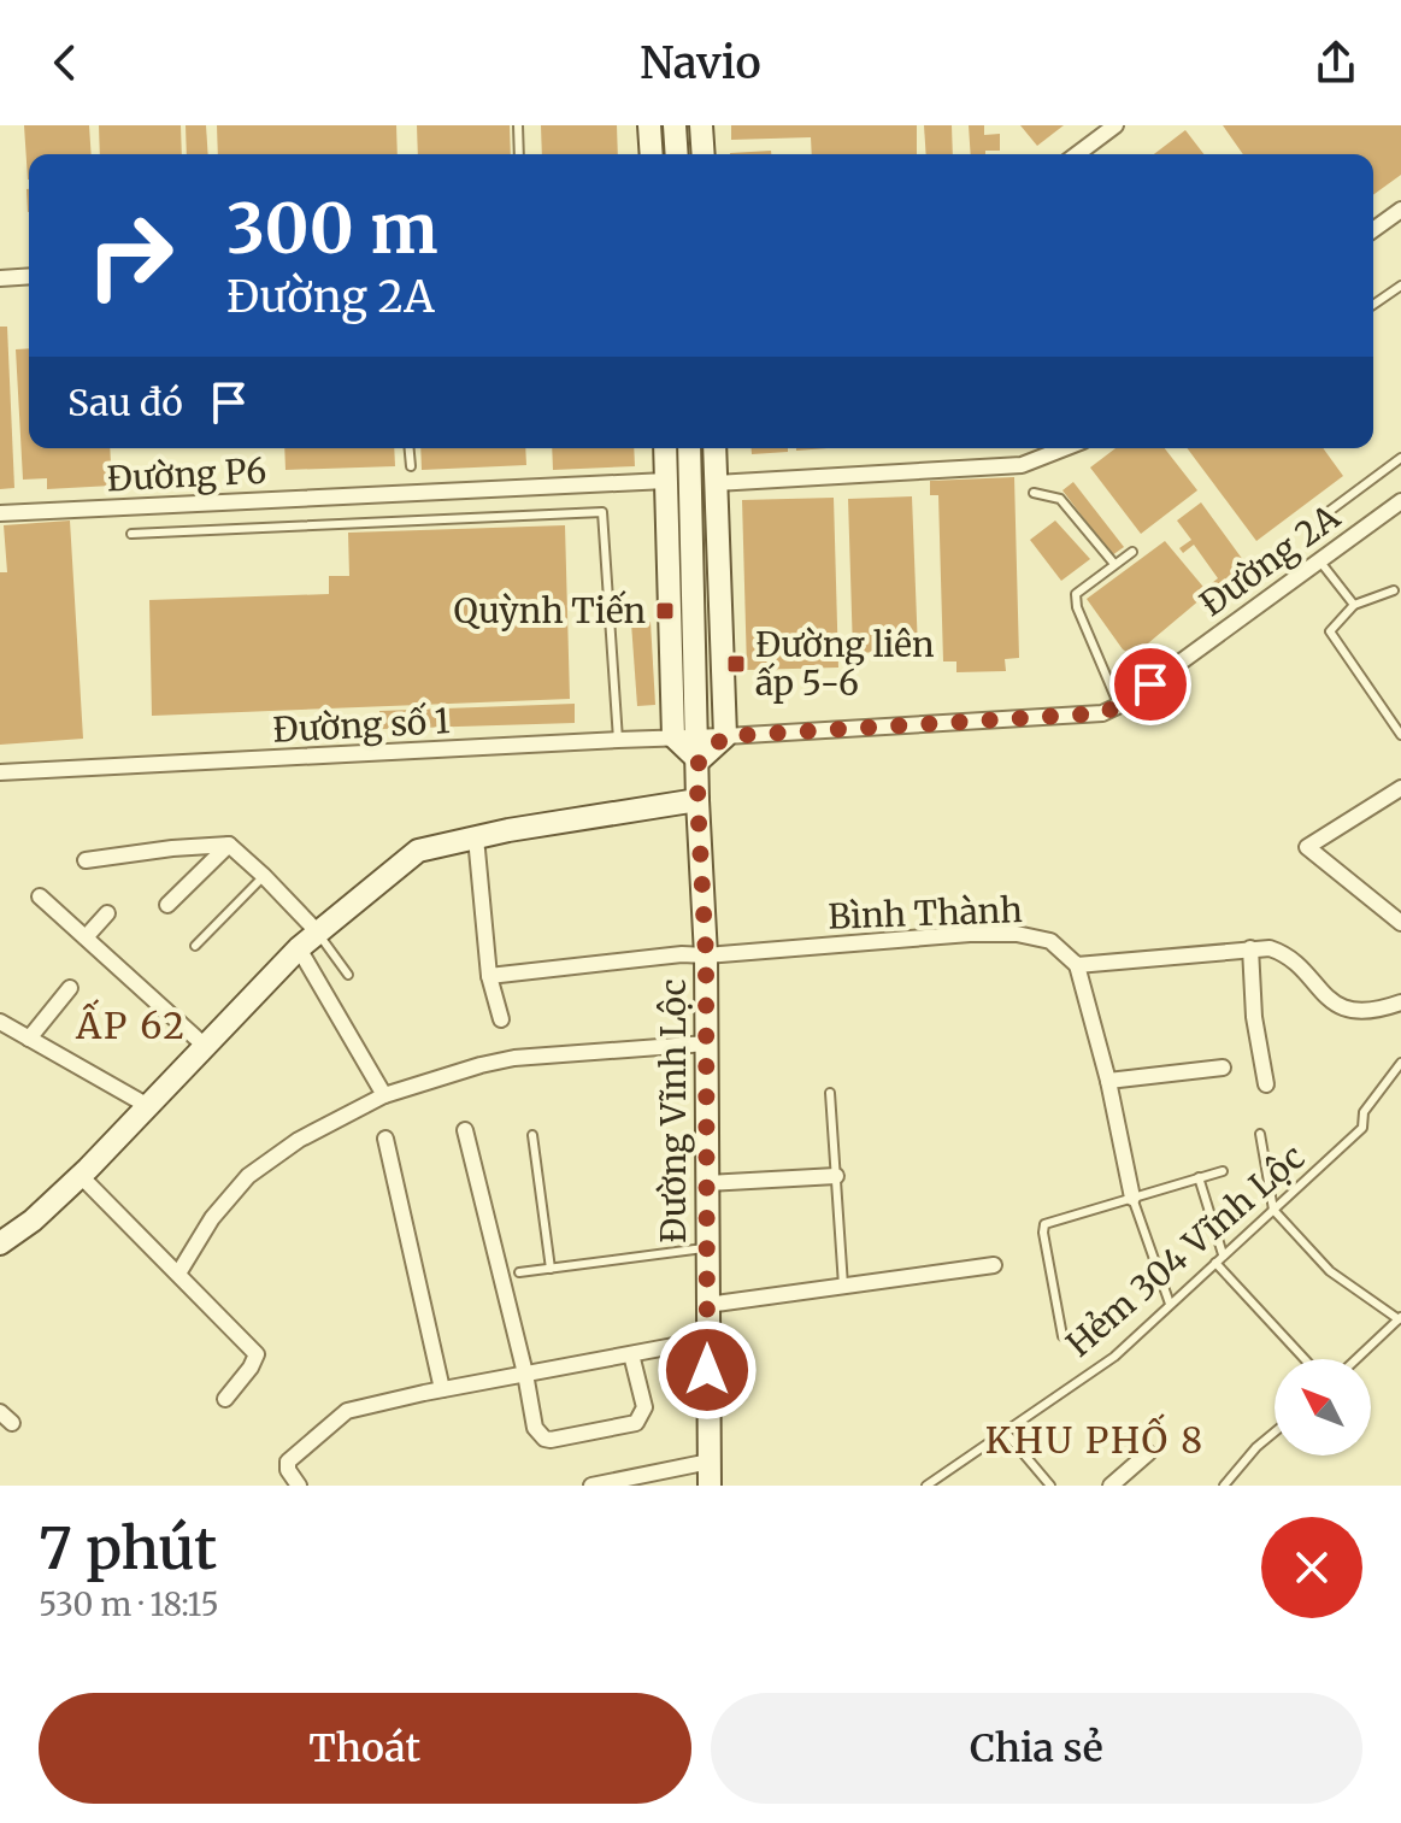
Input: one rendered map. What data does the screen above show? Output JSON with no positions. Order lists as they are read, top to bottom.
{
  "streets": {
    "main road": ["Đường Vĩnh Lộc"],
    "street": [
      "Đường P6",
      "Đường 2A",
      "Đường số 1",
      "Bình Thành"
    ],
    "lane": ["Hẻm 304 Vĩnh Lộc"]
  },
  "crossings": [
    ["Đường 2A", "Đường số 1"],
    ["Bình Thành", "Đường Vĩnh Lộc"]
  ],
  "districts": ["ẤP 62", "KHU PHỐ 8"],
  "places": {
    "transit": ["Quỳnh Tiến", "Đường liên ấp 5-6"]
  },
  "north": "top left",
  "page": {
    "header": "Navio",
    "turn": ["300 m", "Đường 2A"],
    "then": "Sau đó",
    "heading": ["7 phút", "530 m · 18:15"],
    "buttons": ["Thoát", "Chia sẻ"]
  }
}
